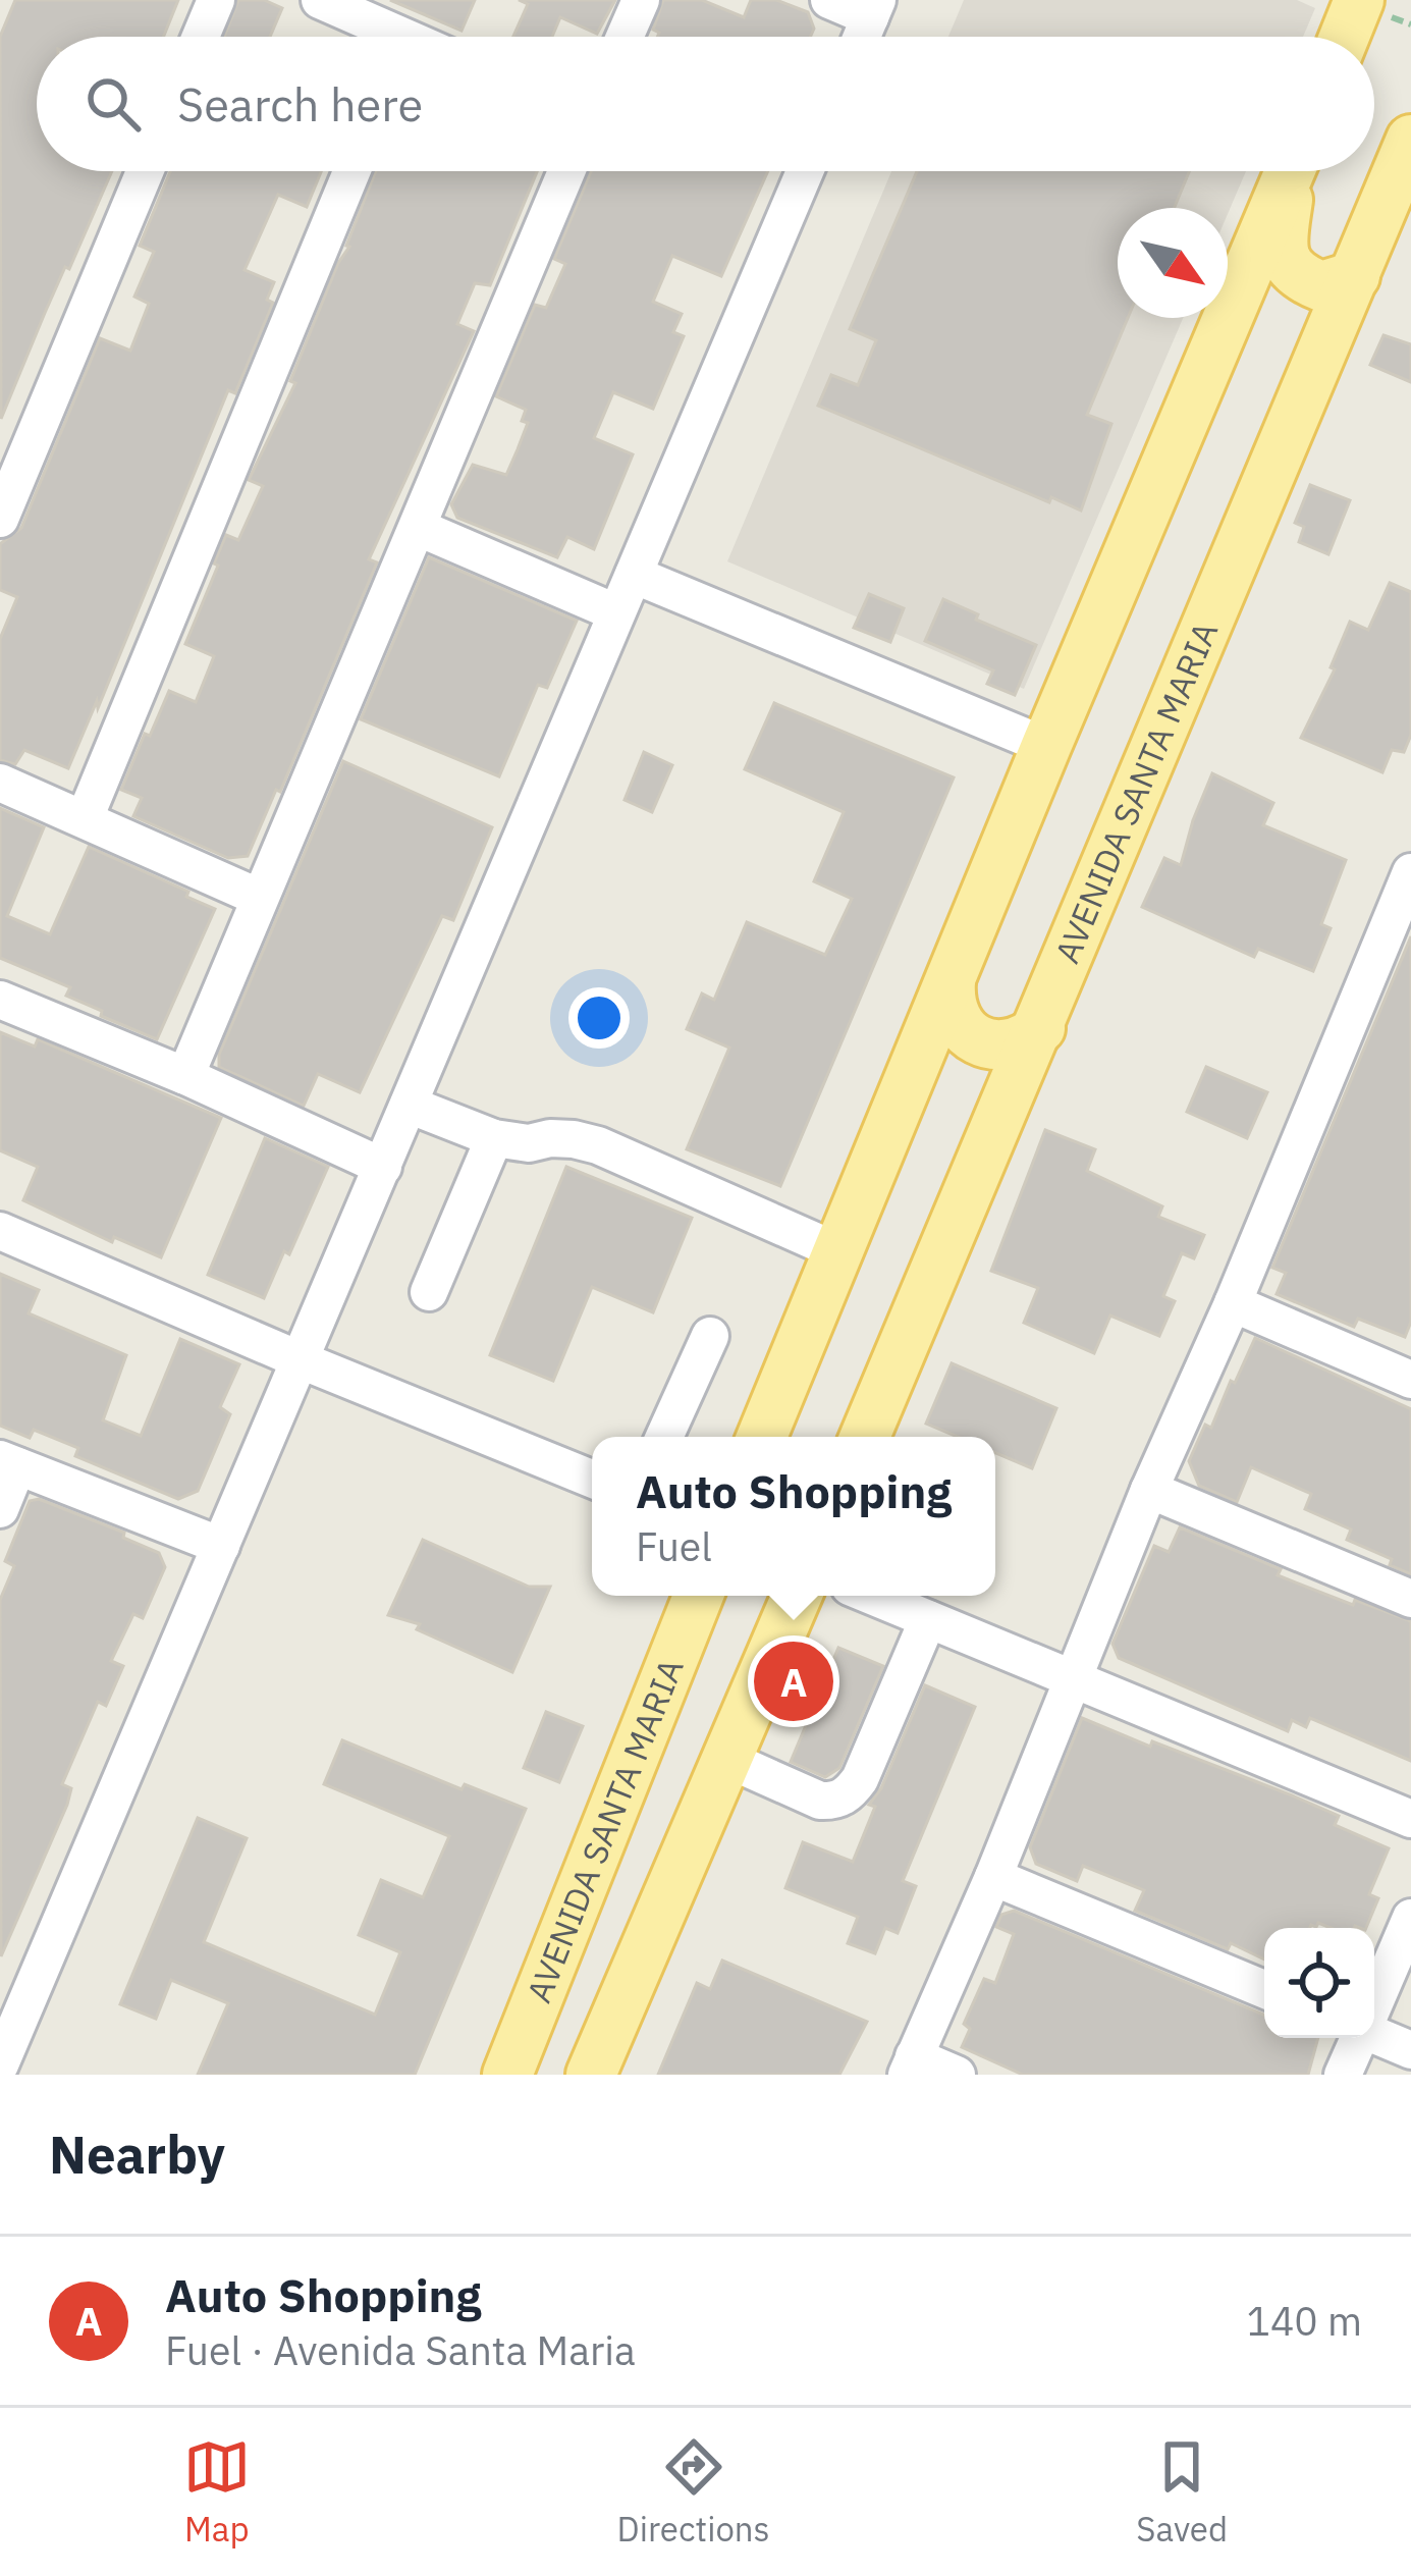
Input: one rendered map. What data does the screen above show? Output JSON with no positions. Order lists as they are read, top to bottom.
{
  "streets": {
    "main road": ["AVENIDA SANTA MARIA"]
  },
  "north": "bottom right",
  "page": {
    "search": "Search here",
    "popup": ["Auto Shopping", "Fuel"],
    "pins": "A",
    "heading": "Nearby",
    "list": [
      {
        "mark": "A",
        "name": "Auto Shopping",
        "note": "Fuel · Avenida Santa Maria",
        "value": "140 m"
      }
    ],
    "nav": ["Map", "Directions", "Saved"]
  }
}
